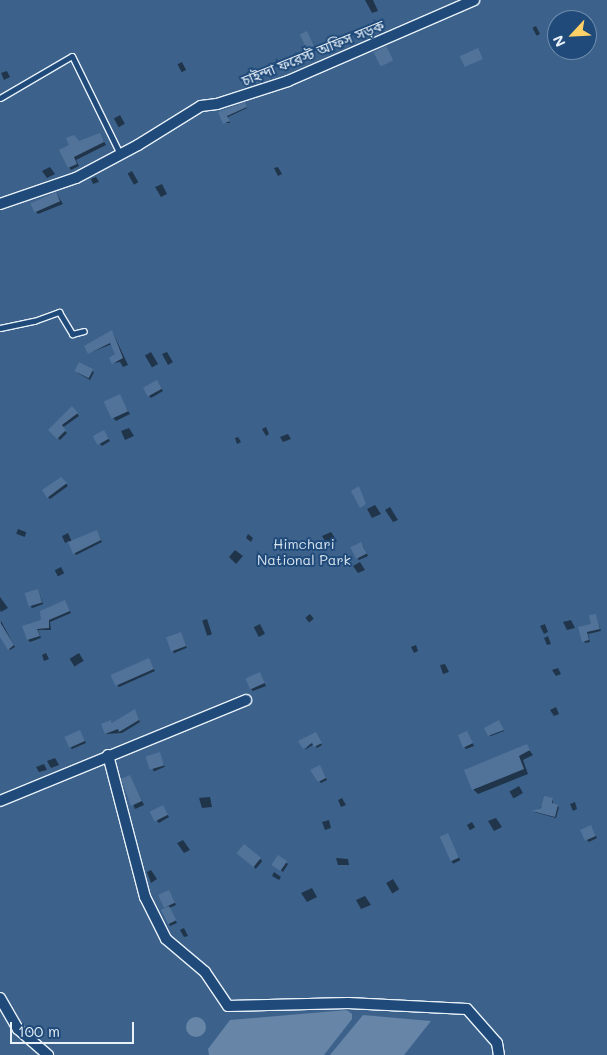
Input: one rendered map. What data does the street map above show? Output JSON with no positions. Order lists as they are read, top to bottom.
{
  "streets": {
    "street": ["চাইন্দা ফরেস্ট অফিস সড়ক"]
  },
  "parks": ["Himchari National Park"],
  "scale_bar": "100 m",
  "north": "bottom left"
}
